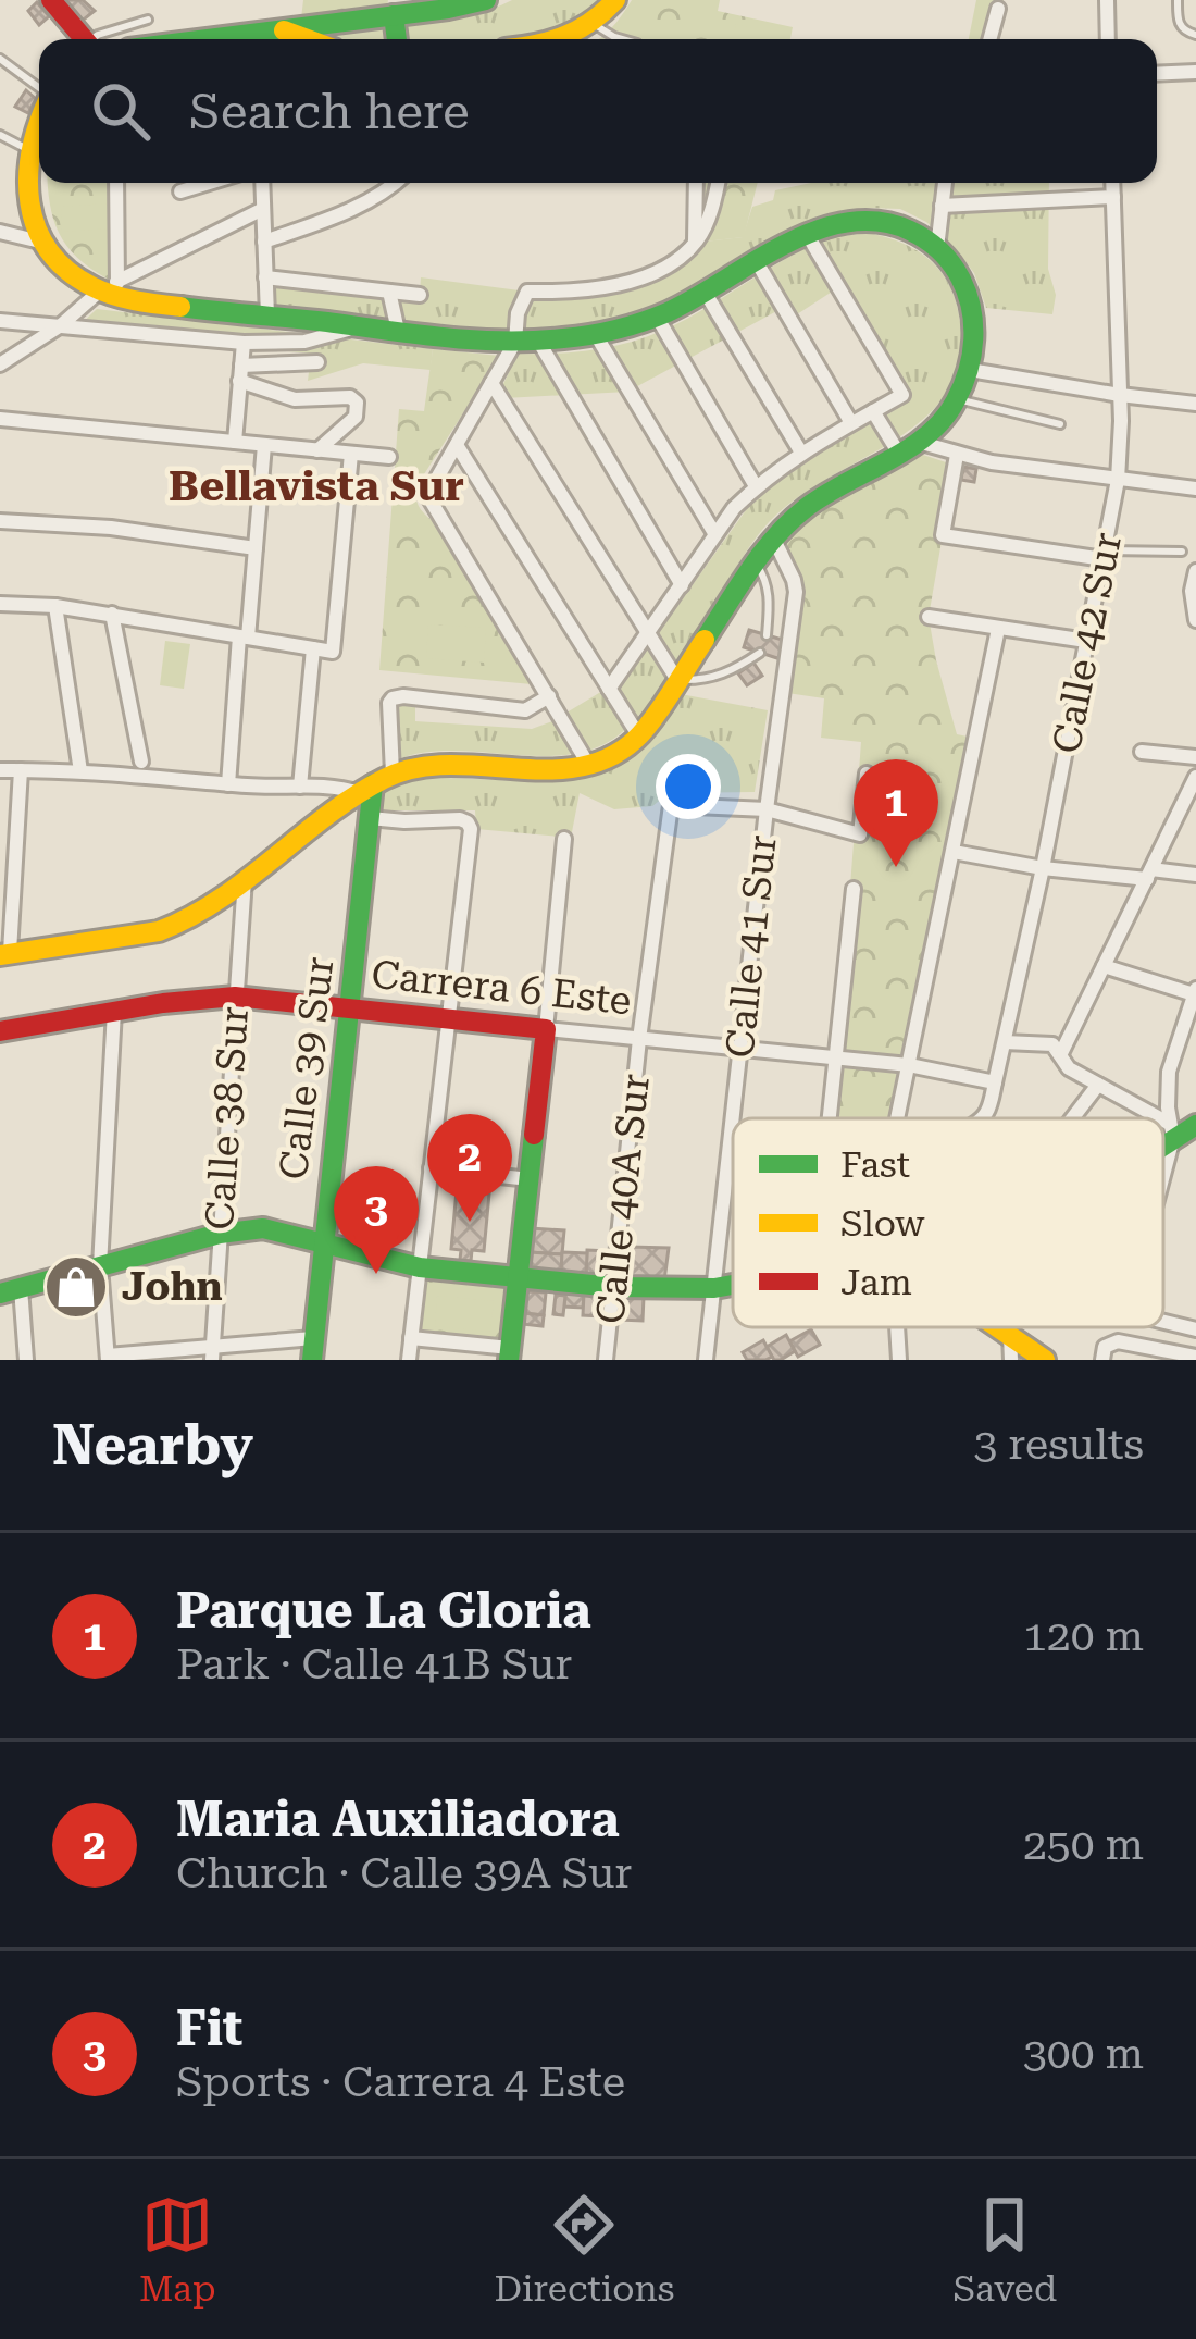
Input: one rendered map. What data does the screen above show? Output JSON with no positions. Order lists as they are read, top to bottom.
{
  "streets": {
    "street": [
      "Calle 42 Sur",
      "Calle 41 Sur",
      "Carrera 6 Este",
      "Calle 39 Sur",
      "Calle 38 Sur",
      "Calle 40A Sur"
    ]
  },
  "crossings": [
    ["Calle 42 Sur", "Carrera 6 Este"],
    ["Calle 41 Sur", "Carrera 6 Este"],
    ["Calle 41 Sur", "Calle 40A Sur"],
    ["Carrera 6 Este", "Calle 39 Sur"],
    ["Carrera 6 Este", "Calle 38 Sur"],
    ["Carrera 6 Este", "Calle 40A Sur"]
  ],
  "districts": ["Bellavista Sur"],
  "places": {
    "shop": ["John"]
  },
  "legend": ["Fast", "Slow", "Jam"],
  "page": {
    "search": "Search here",
    "pins": ["1", "2", "3"],
    "heading": ["Nearby", "3 results"],
    "list": [
      {
        "mark": "1",
        "name": "Parque La Gloria",
        "note": "Park · Calle 41B Sur",
        "value": "120 m"
      },
      {
        "mark": "2",
        "name": "Maria Auxiliadora",
        "note": "Church · Calle 39A Sur",
        "value": "250 m"
      },
      {
        "mark": "3",
        "name": "Fit",
        "note": "Sports · Carrera 4 Este",
        "value": "300 m"
      }
    ],
    "nav": ["Map", "Directions", "Saved"]
  }
}
